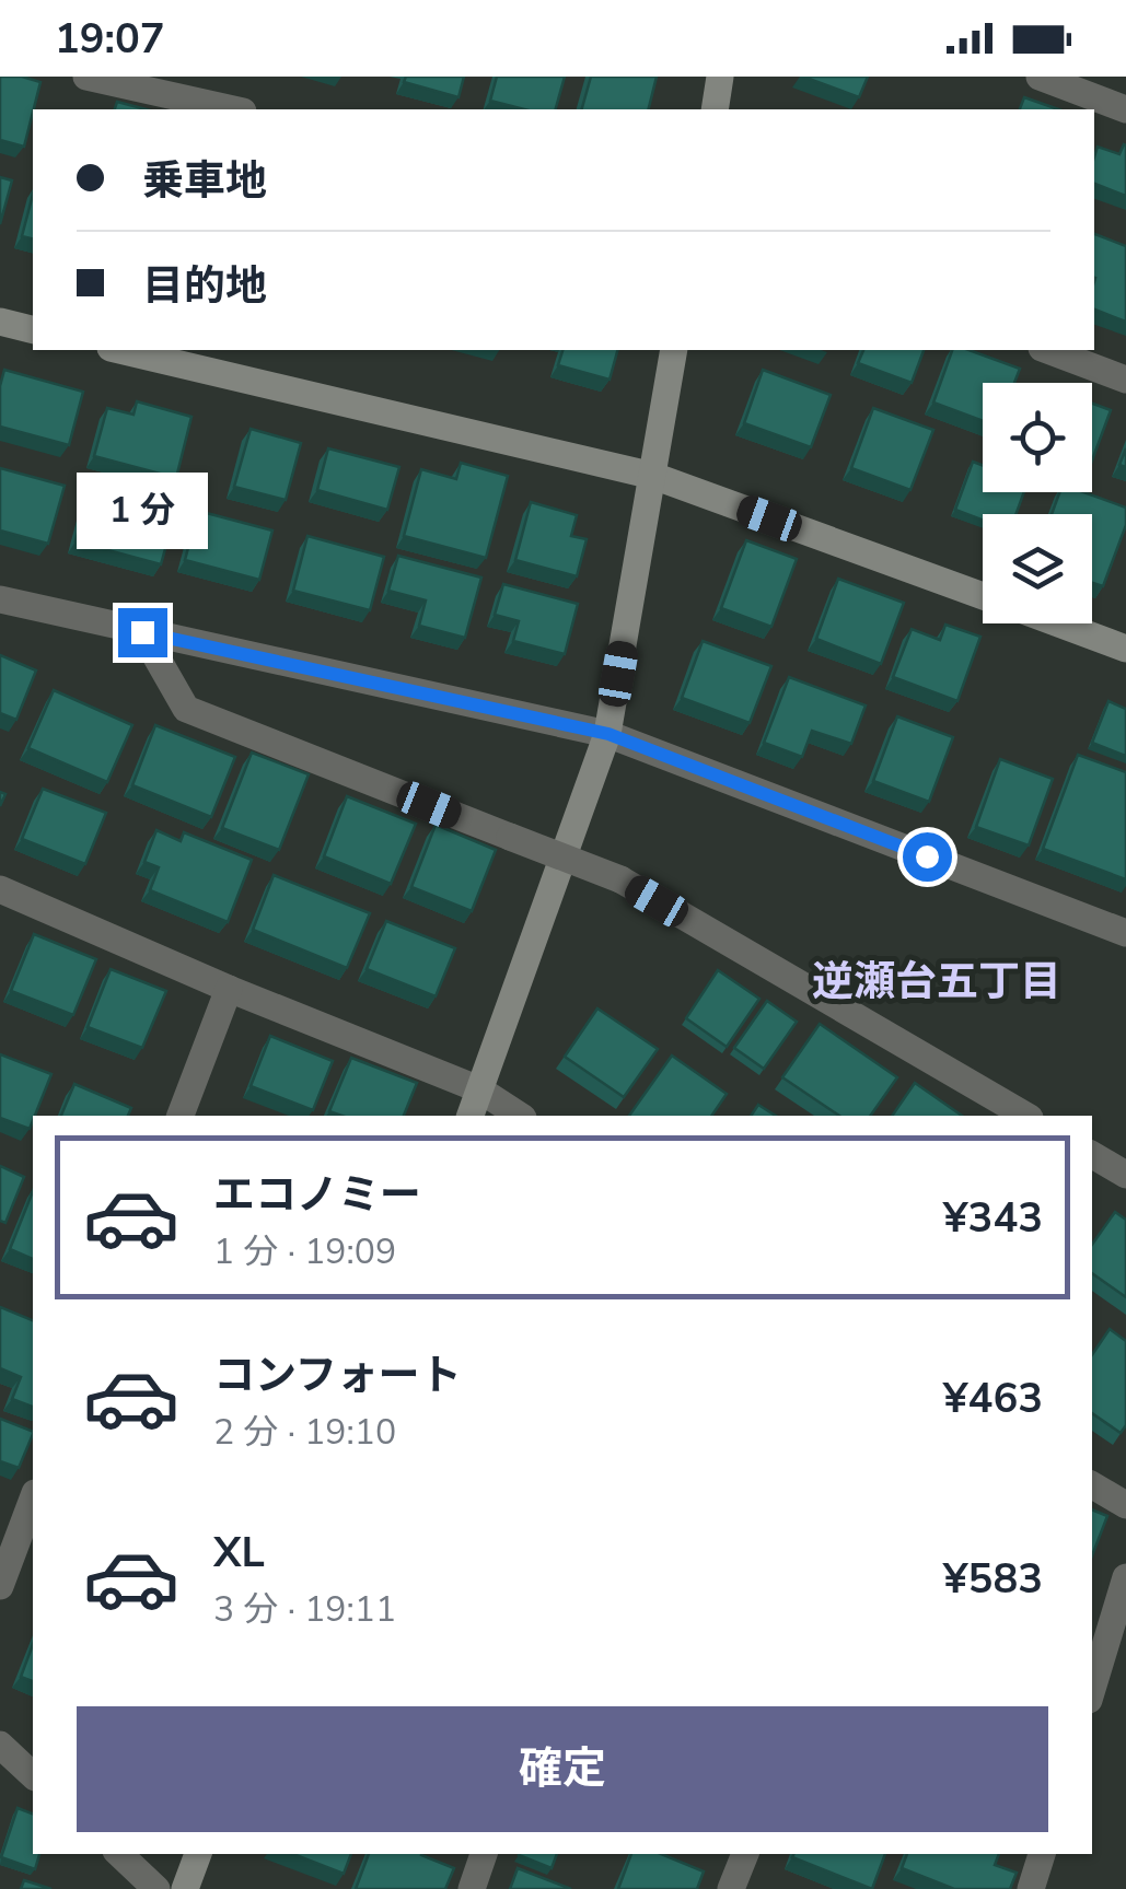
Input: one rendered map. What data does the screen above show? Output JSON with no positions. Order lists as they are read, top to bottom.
{
  "districts": ["逆瀬台五丁目"],
  "page": {
    "status": "19:07",
    "banner": ["乗車地", "目的地"],
    "bubble": "1 分",
    "list": [
      {
        "name": "エコノミー",
        "note": "1 分 · 19:09",
        "value": "¥343"
      },
      {
        "name": "コンフォート",
        "note": "2 分 · 19:10",
        "value": "¥463"
      },
      {
        "name": "XL",
        "note": "3 分 · 19:11",
        "value": "¥583"
      }
    ],
    "buttons": "確定"
  }
}
